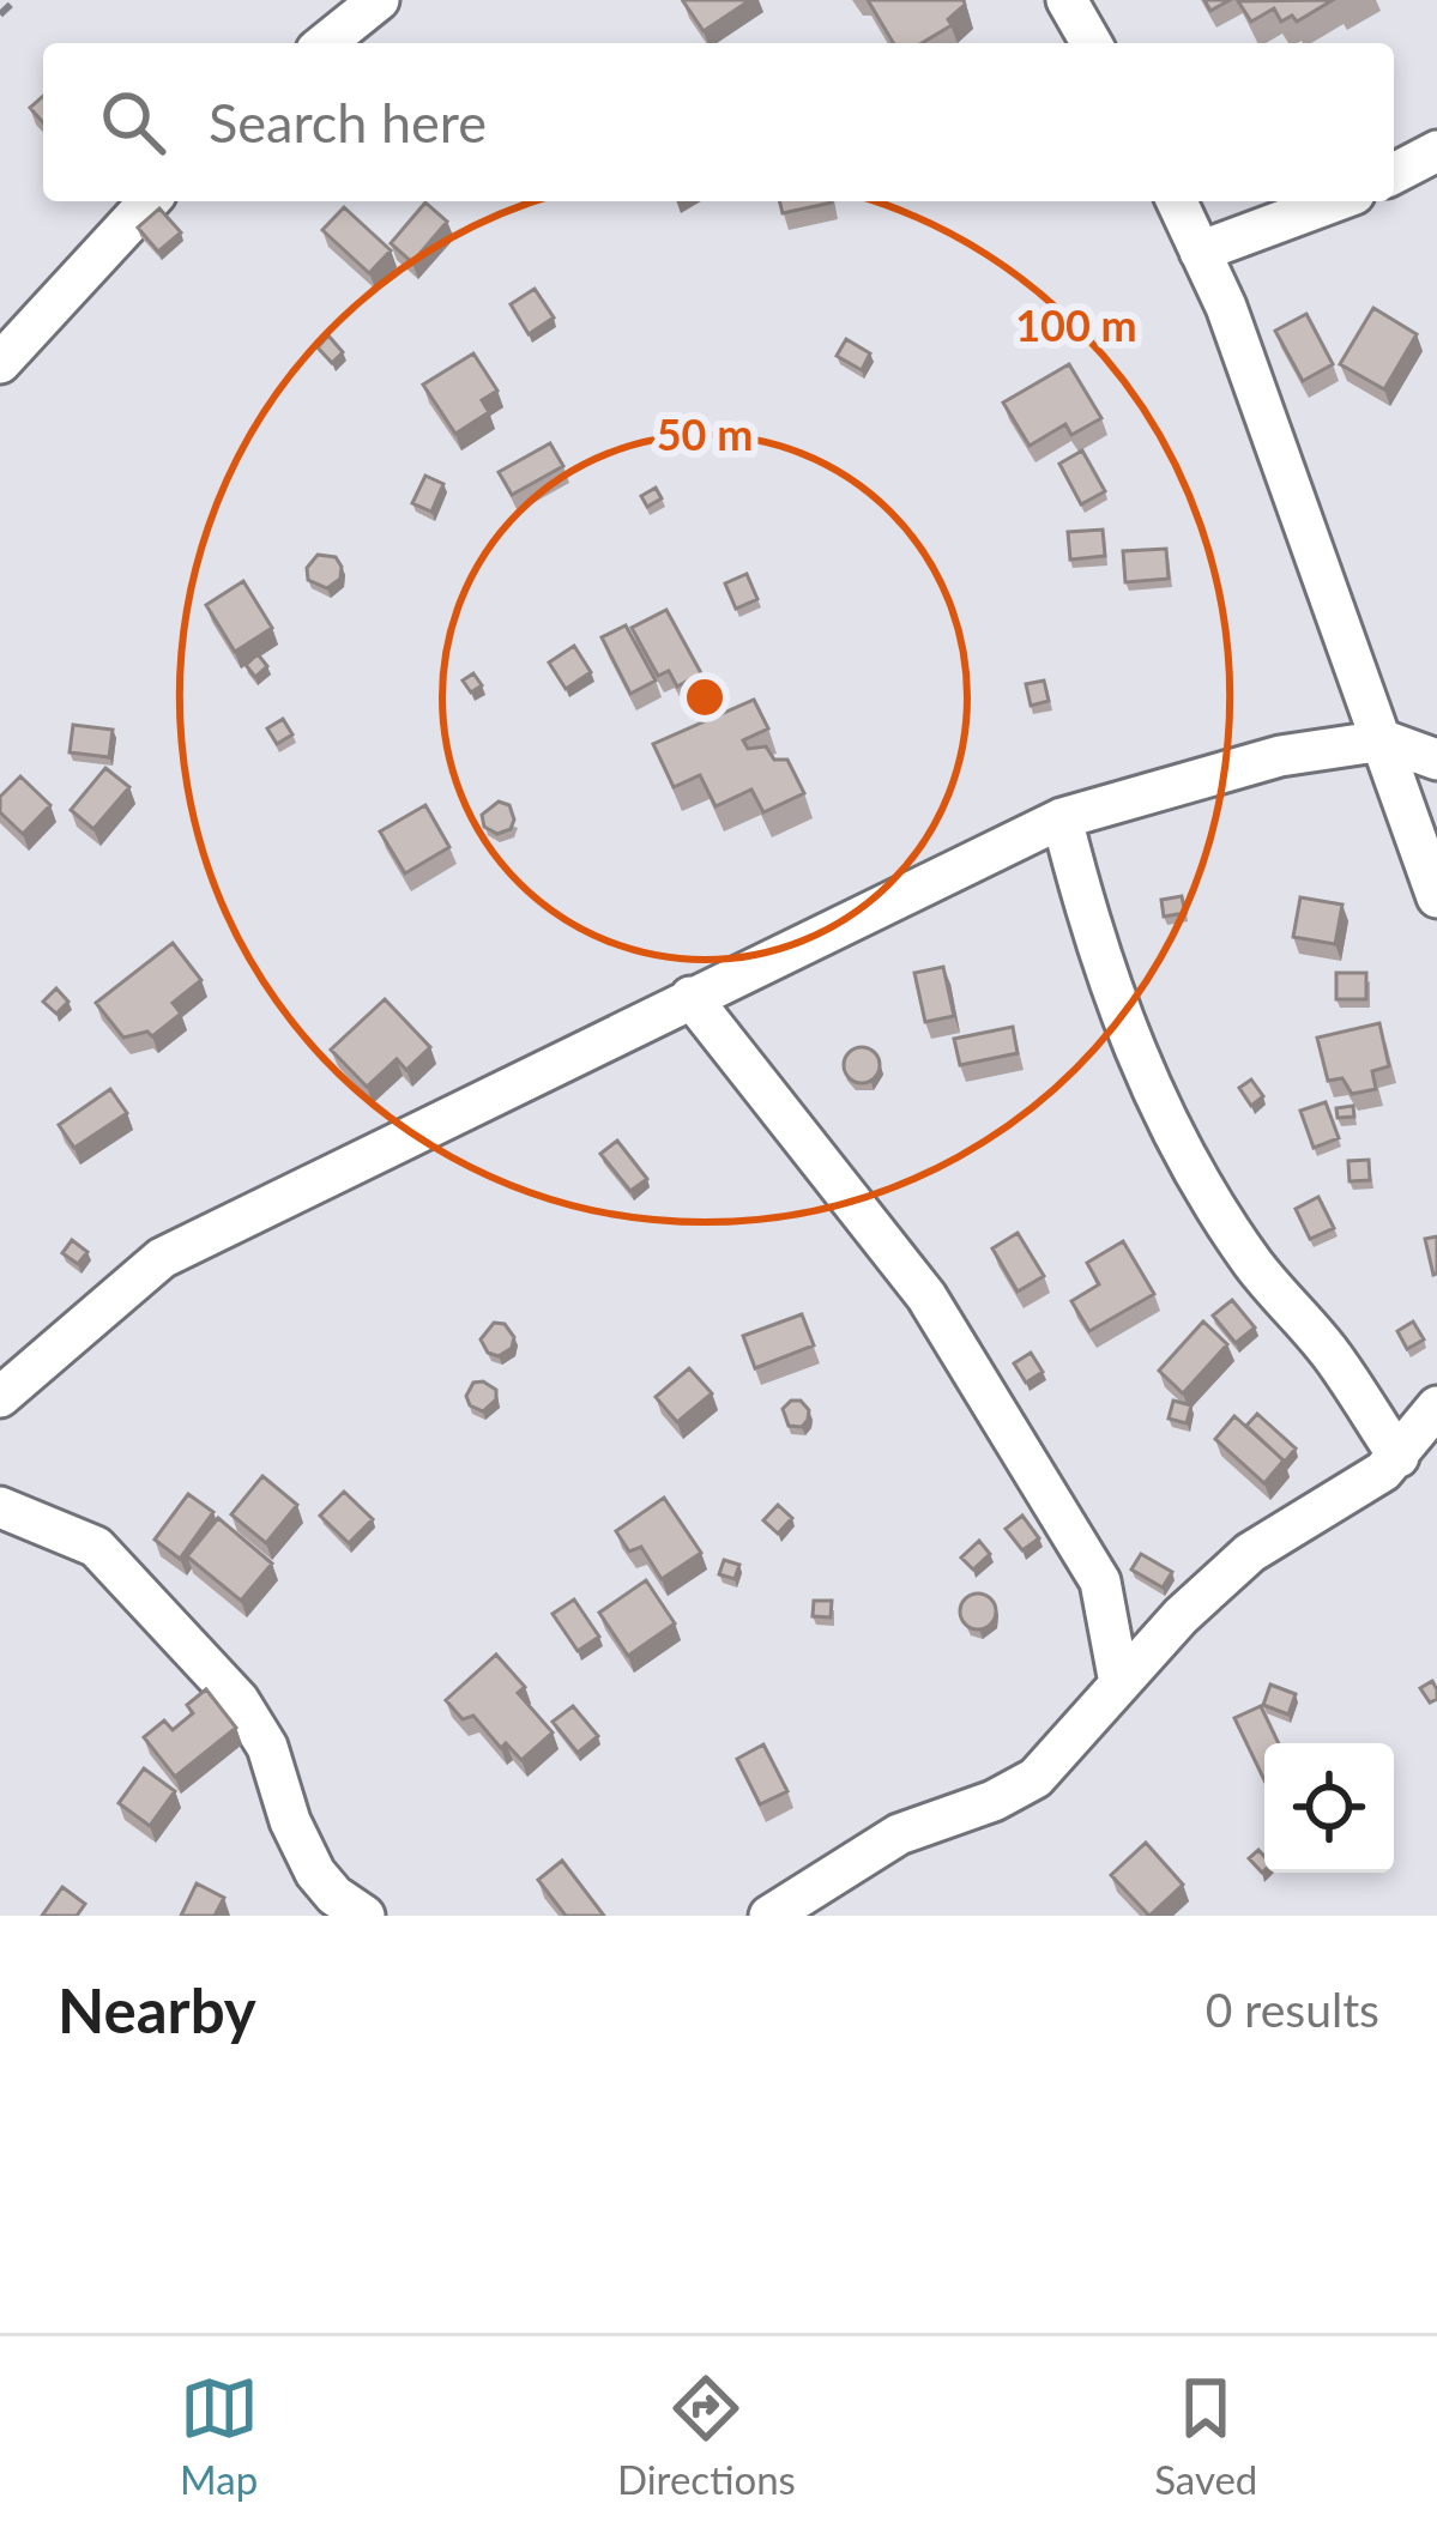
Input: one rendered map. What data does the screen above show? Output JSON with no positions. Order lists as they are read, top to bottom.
{
  "page": {
    "search": "Search here",
    "heading": ["Nearby", "0 results"],
    "nav": ["Map", "Directions", "Saved"]
  },
  "rings": ["100 m", "50 m"]
}
